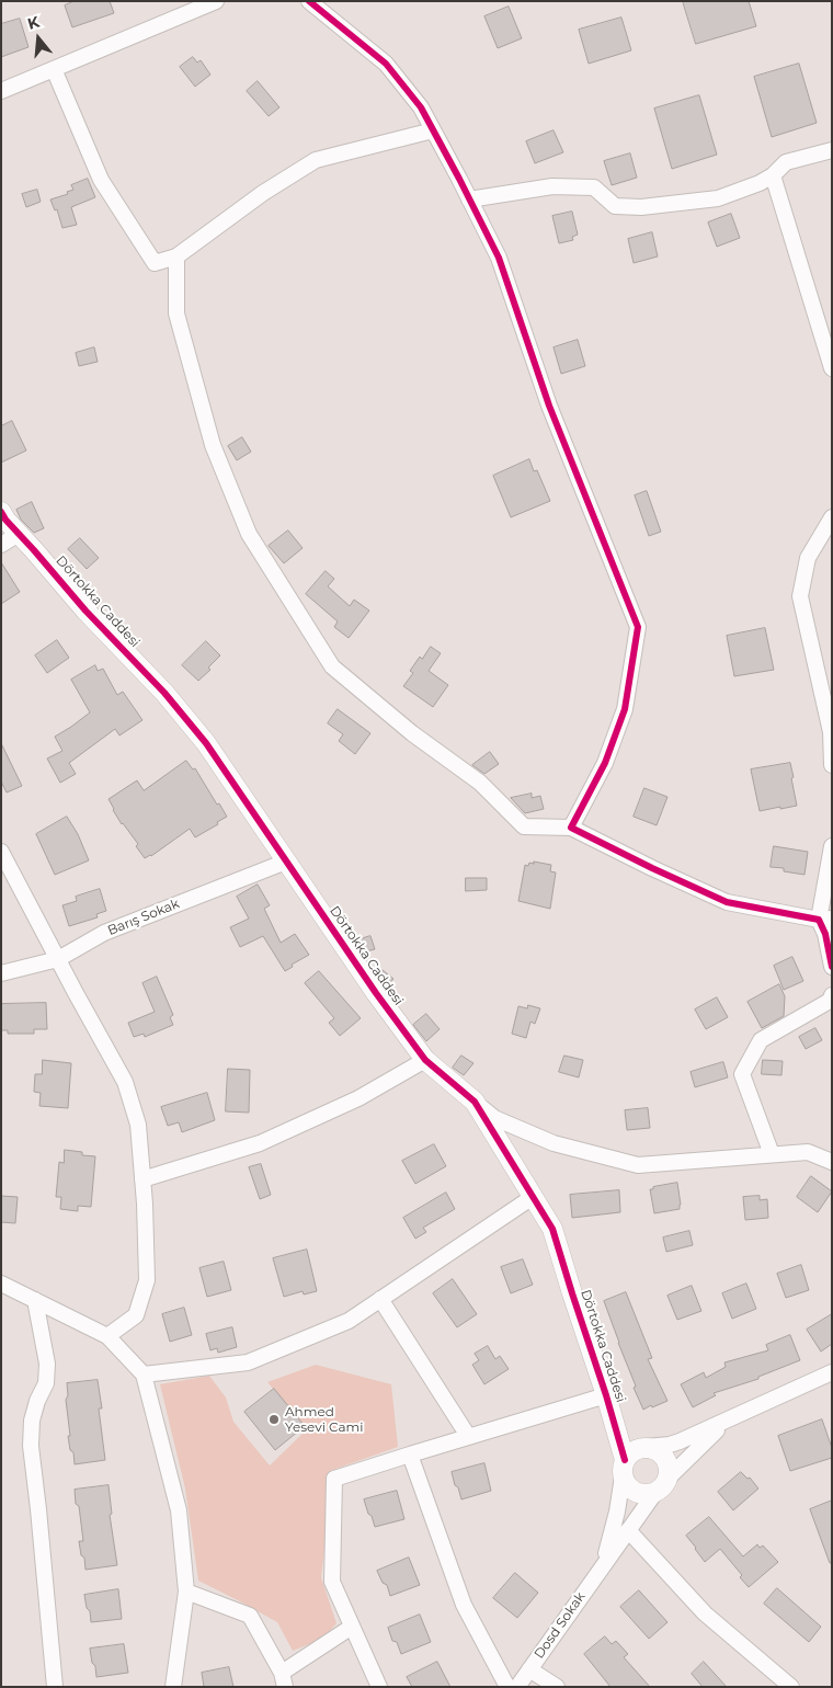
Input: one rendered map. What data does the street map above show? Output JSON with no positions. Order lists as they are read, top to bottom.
{
  "streets": {
    "street": ["Dörtokka Caddesi", "Barış Sokak", "Dosd Sokak"]
  },
  "crossings": [
    ["Dörtokka Caddesi", "Barış Sokak"],
    ["Dörtokka Caddesi", "Dosd Sokak"]
  ],
  "places": ["Ahmed Yesevi Cami"],
  "north": "top"
}
